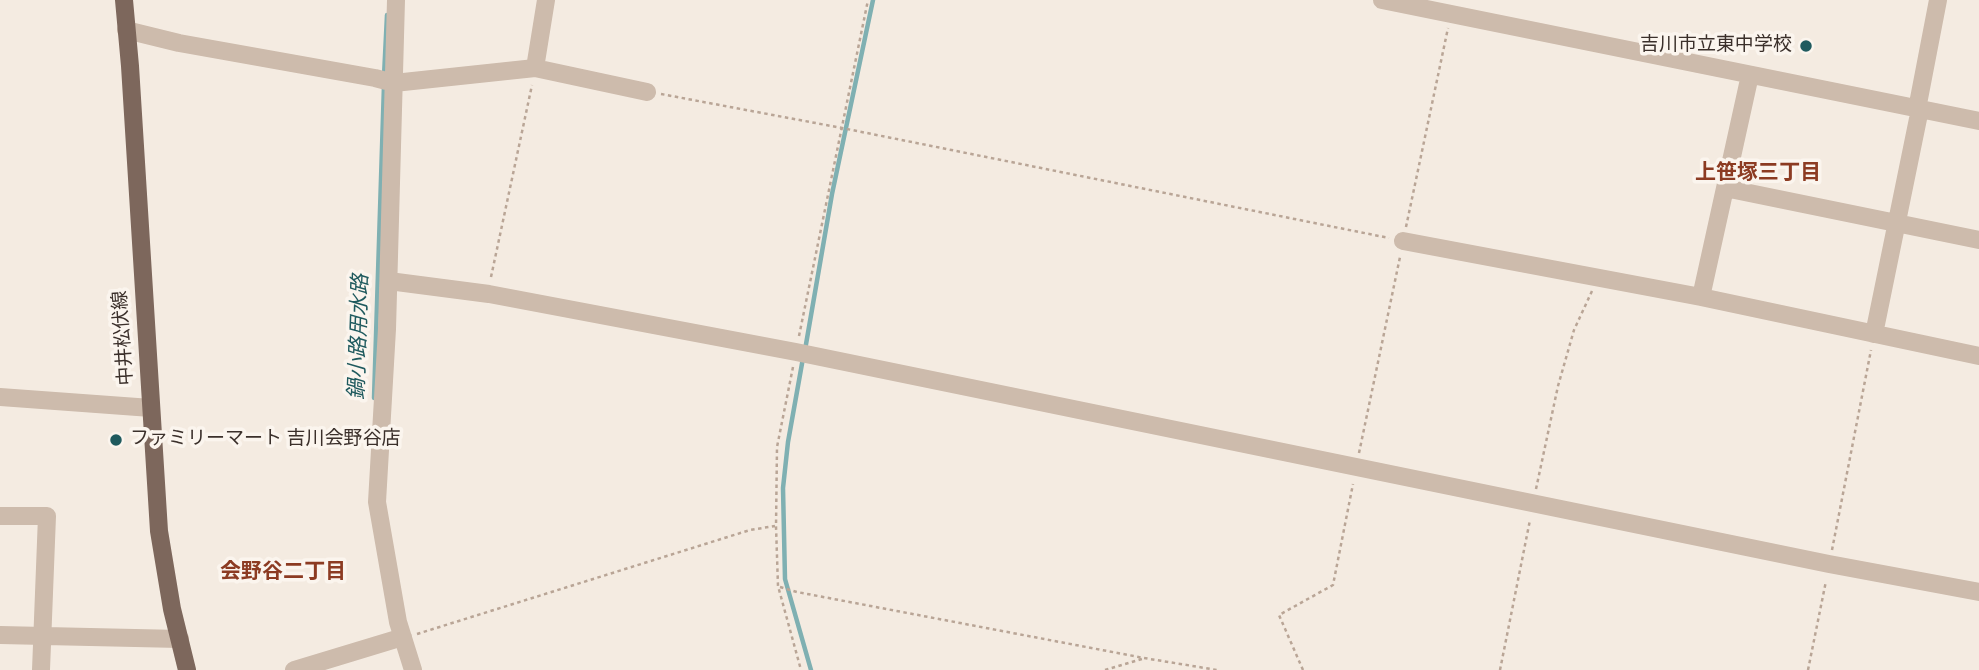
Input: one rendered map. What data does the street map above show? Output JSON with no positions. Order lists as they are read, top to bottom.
{
  "streets": {
    "main road": ["中井松伏線"]
  },
  "districts": ["上笹塚三丁目", "会野谷二丁目"],
  "water": ["鍋小路用水路"],
  "places": ["吉川市立東中学校", "ファミリーマート 吉川会野谷店"]
}
